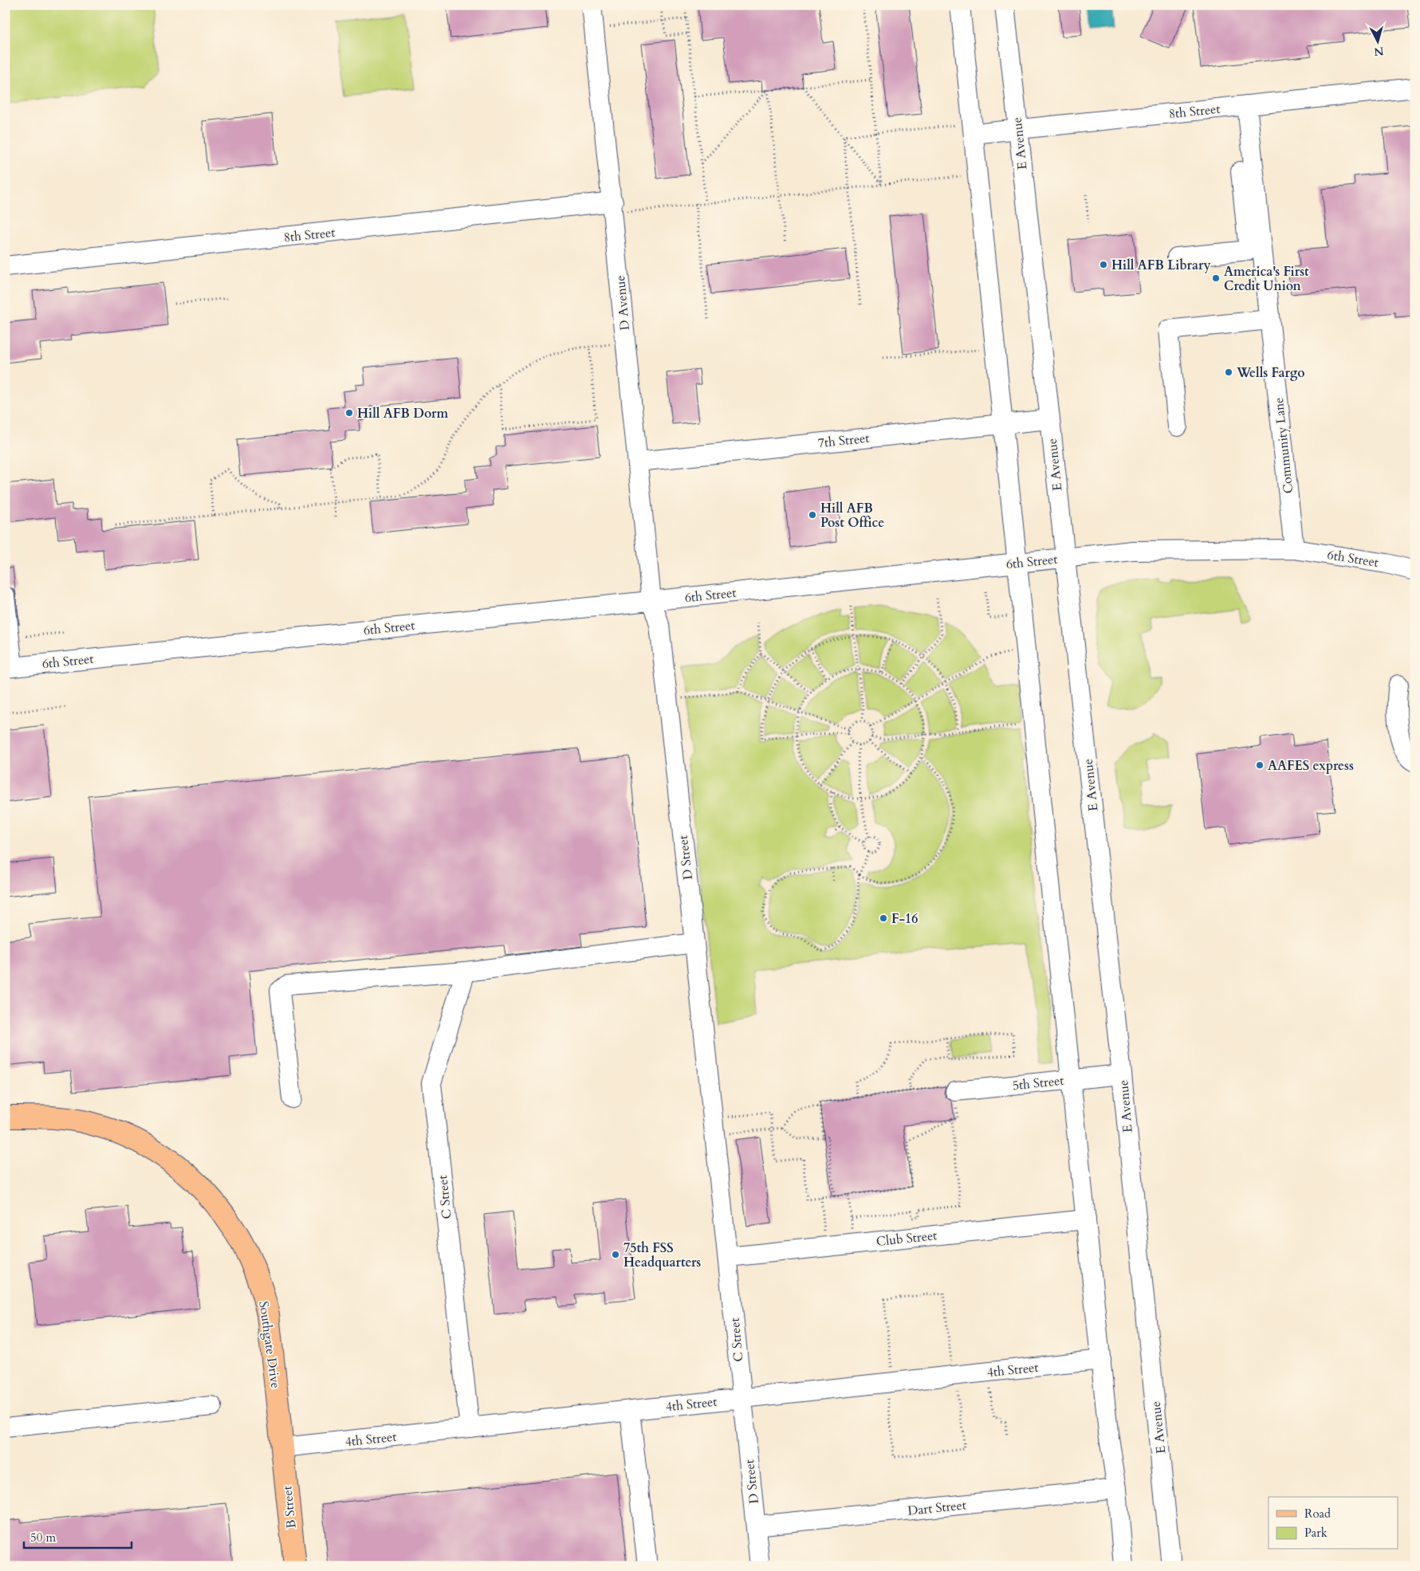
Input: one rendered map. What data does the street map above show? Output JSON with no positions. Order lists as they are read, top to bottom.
{
  "streets": {
    "main road": ["Southgate Drive", "B Street"],
    "street": [
      "8th Street",
      "E Avenue",
      "D Avenue",
      "7th Street",
      "Community Lane",
      "6th Street",
      "D Street",
      "5th Street",
      "C Street",
      "Club Street",
      "4th Street",
      "Dart Street"
    ]
  },
  "crossings": [
    ["8th Street", "E Avenue"],
    ["8th Street", "D Avenue"],
    ["8th Street", "Community Lane"],
    ["E Avenue", "7th Street"],
    ["E Avenue", "6th Street"],
    ["E Avenue", "5th Street"],
    ["D Avenue", "7th Street"],
    ["D Avenue", "6th Street"],
    ["D Avenue", "D Street"],
    ["Community Lane", "6th Street"],
    ["6th Street", "D Street"],
    ["D Street", "C Street"],
    ["D Street", "4th Street"],
    ["D Street", "Dart Street"],
    ["C Street", "Club Street"],
    ["C Street", "4th Street"],
    ["Southgate Drive", "4th Street"],
    ["Southgate Drive", "B Street"],
    ["4th Street", "B Street"]
  ],
  "places": [
    "Hill AFB Library",
    "America's First Credit Union",
    "Wells Fargo",
    "Hill AFB Dorm",
    "Hill AFB Post Office",
    "AAFES express",
    "F-16",
    "75th FSS Headquarters"
  ],
  "legend": ["Road", "Park"],
  "scale_bar": "50 m",
  "north": "bottom"
}
